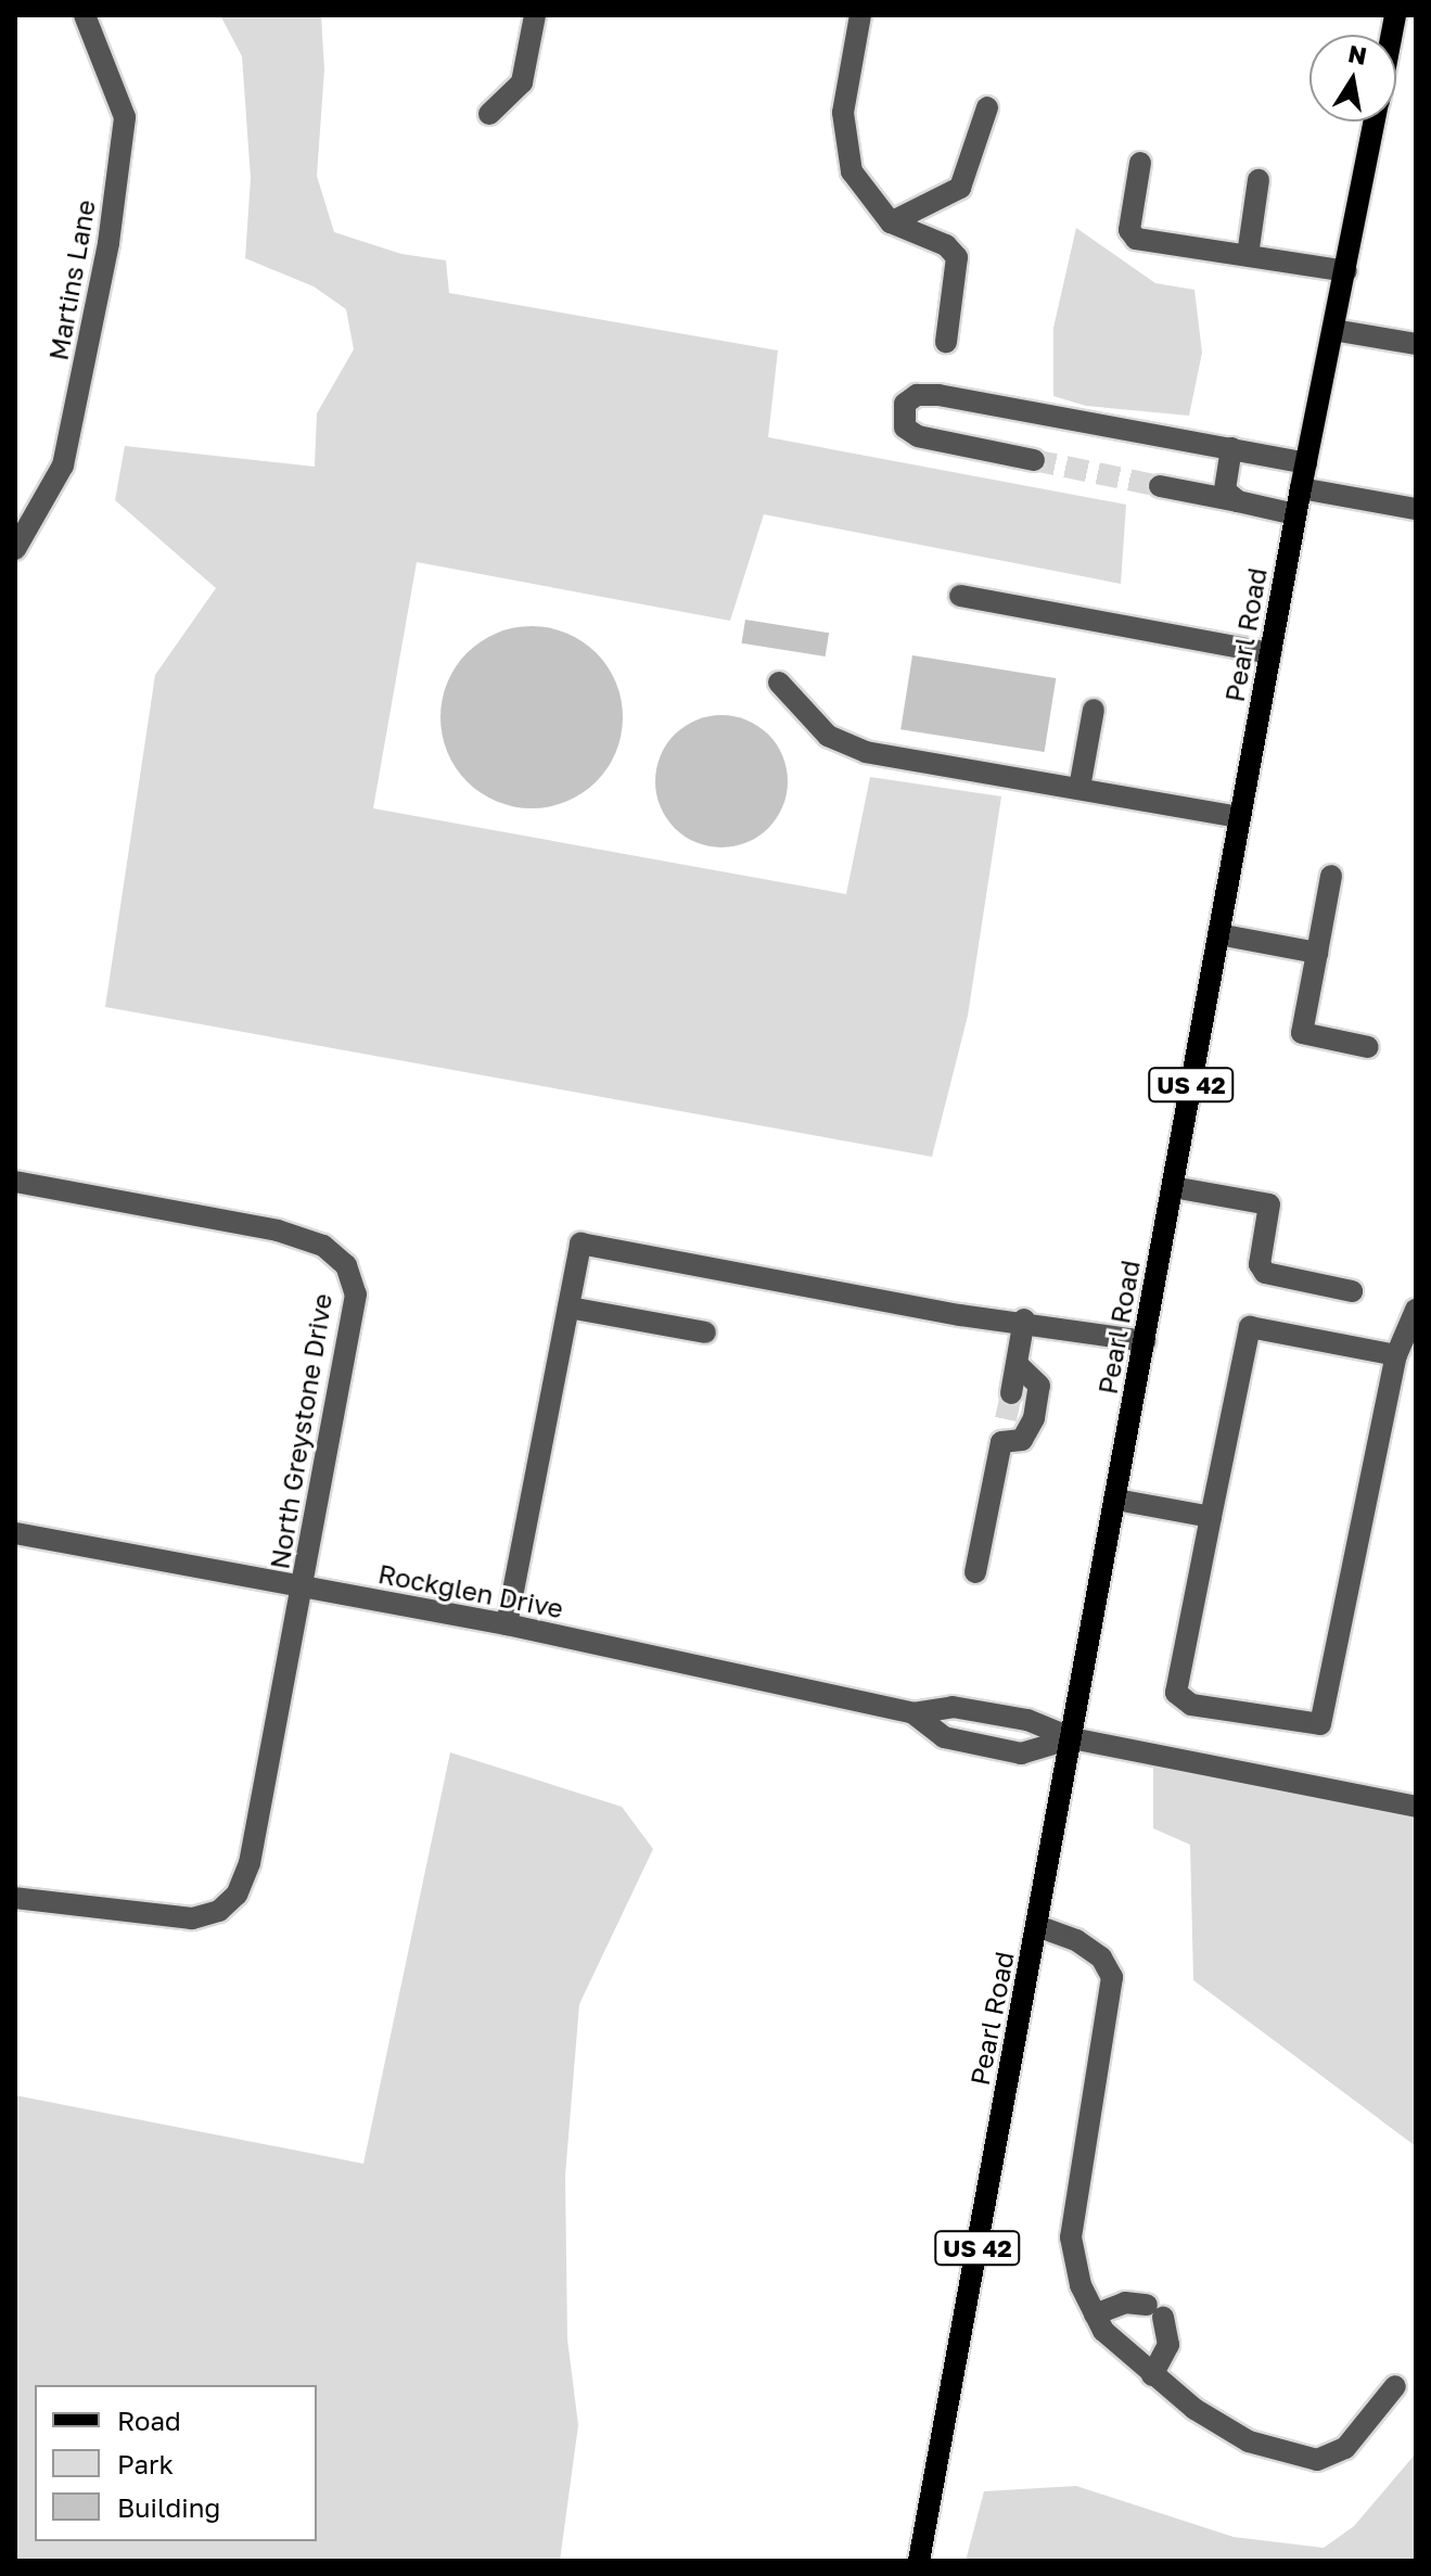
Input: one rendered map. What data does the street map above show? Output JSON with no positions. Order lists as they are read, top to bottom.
{
  "streets": {
    "main road": ["Pearl Road", "US 42"],
    "street": ["Martins Lane", "North Greystone Drive", "Rockglen Drive"]
  },
  "crossings": [
    ["Pearl Road", "Rockglen Drive"],
    ["North Greystone Drive", "Rockglen Drive"]
  ],
  "legend": ["Road", "Park", "Building"],
  "north": "top"
}
